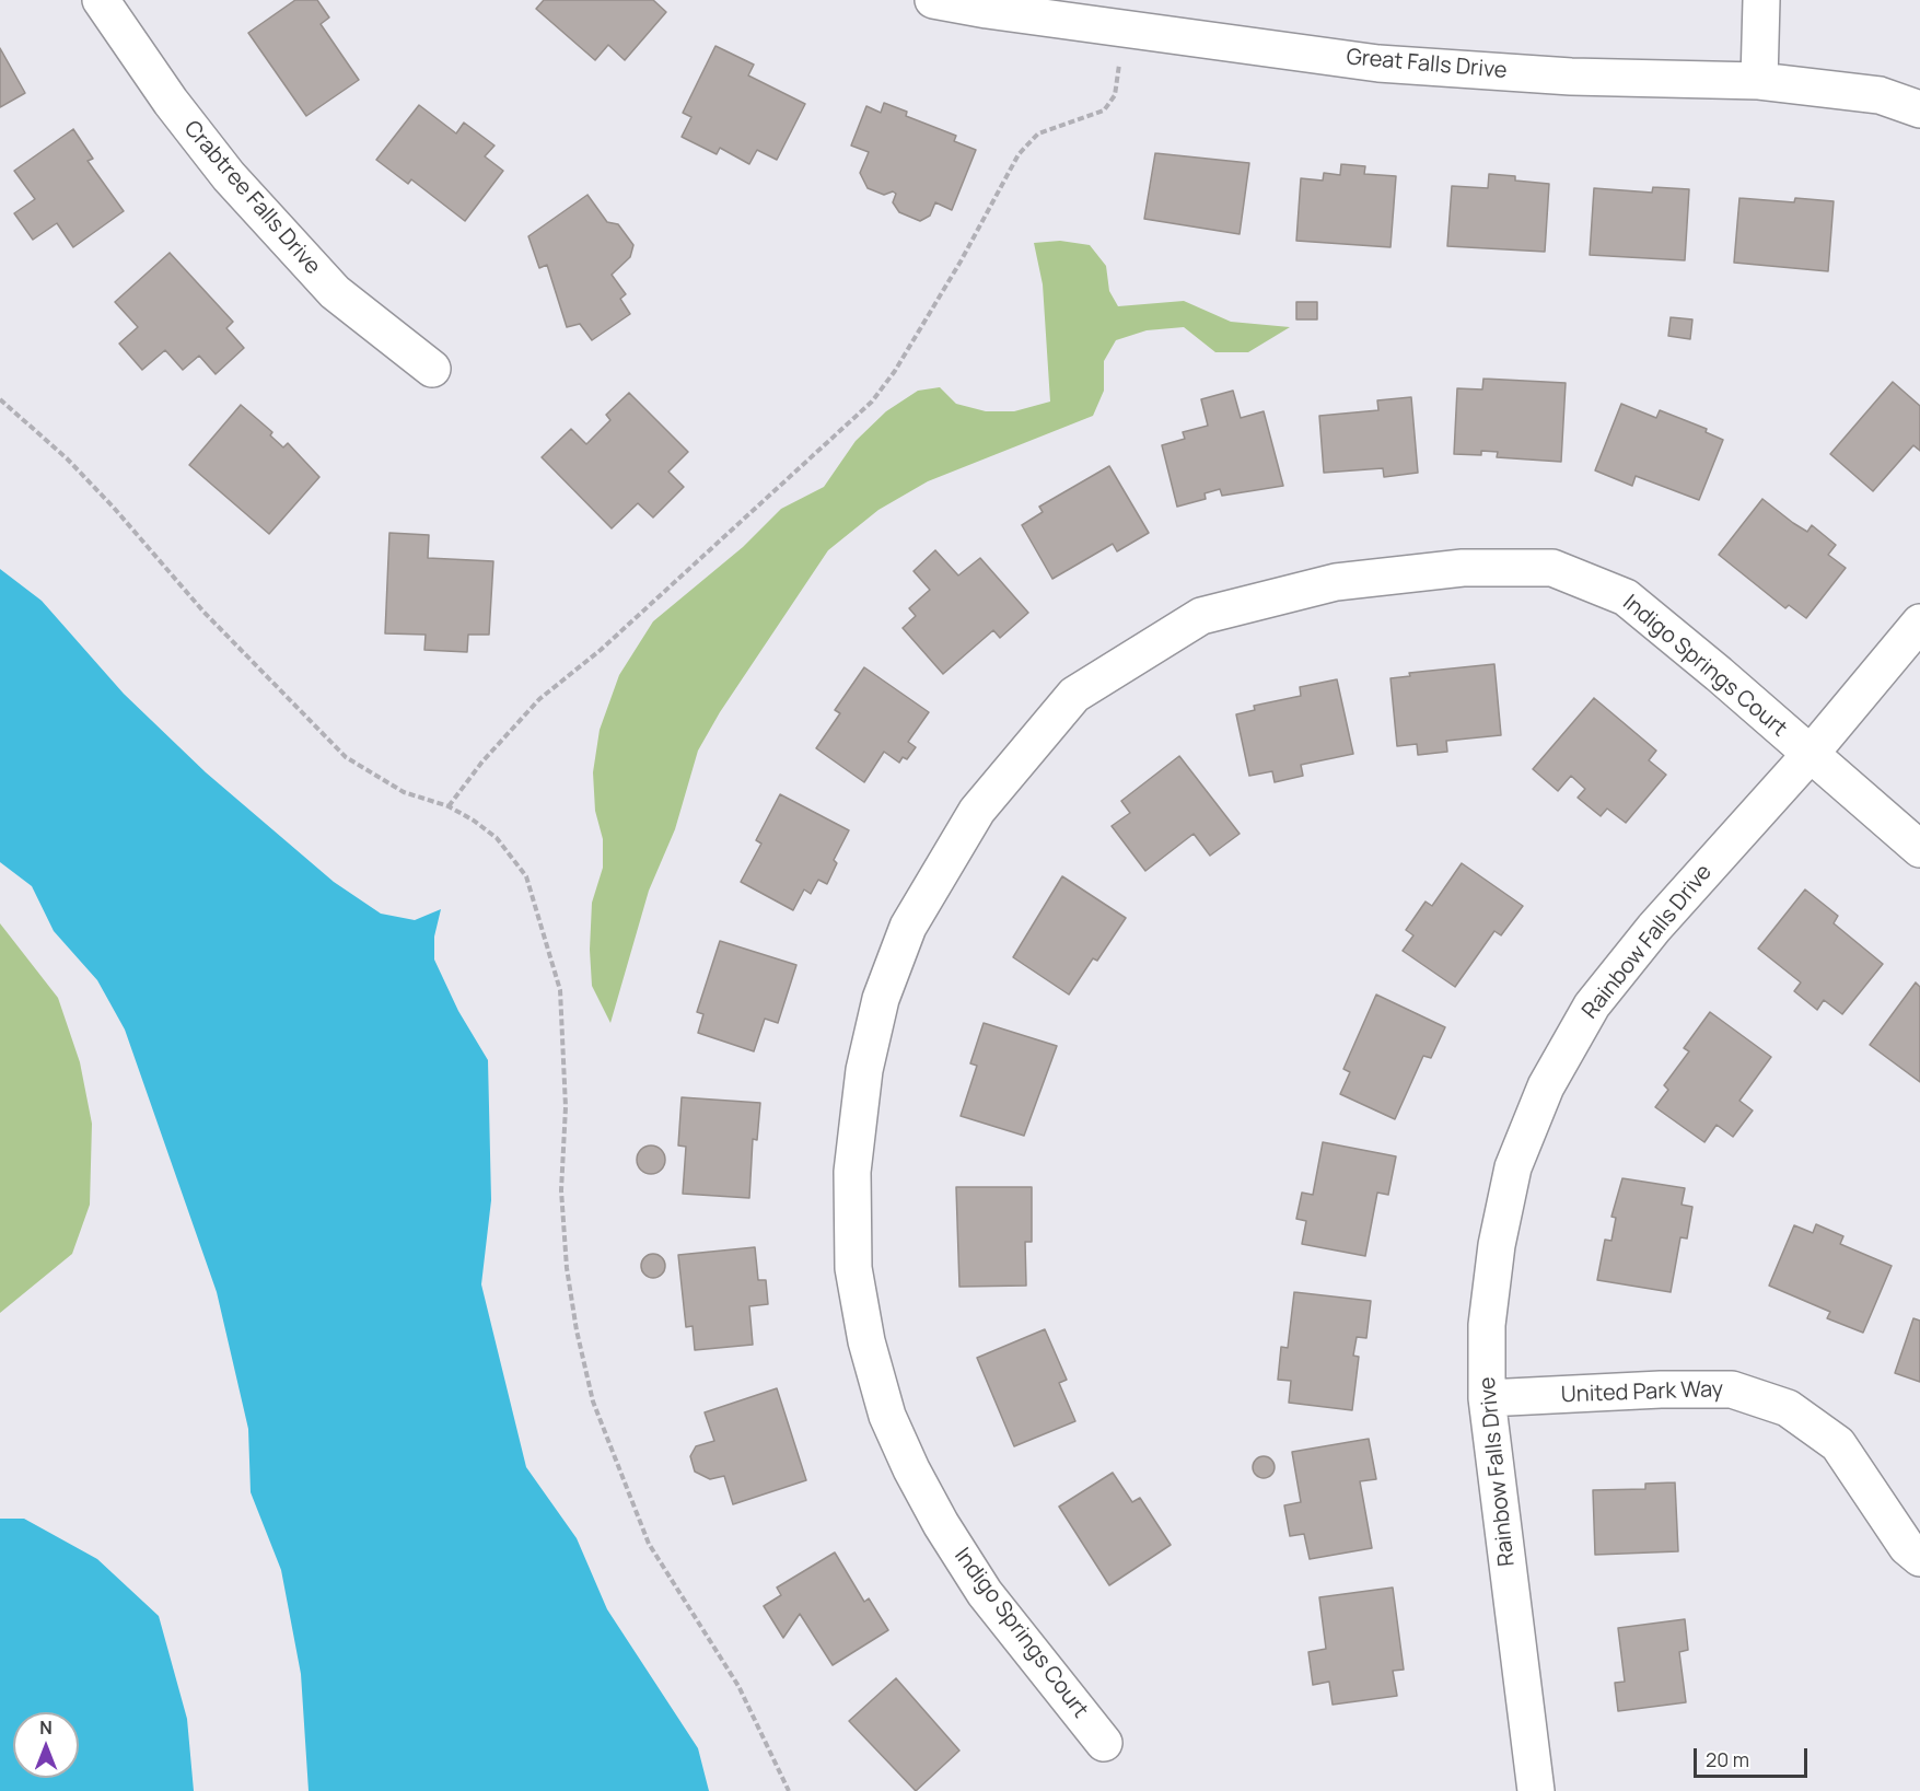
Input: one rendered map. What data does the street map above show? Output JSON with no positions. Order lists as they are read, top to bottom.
{
  "streets": {
    "street": [
      "Great Falls Drive",
      "Crabtree Falls Drive",
      "Indigo Springs Court",
      "Rainbow Falls Drive",
      "United Park Way"
    ]
  },
  "crossings": [
    ["Indigo Springs Court", "Rainbow Falls Drive"],
    ["Rainbow Falls Drive", "United Park Way"]
  ],
  "scale_bar": "20 m",
  "north": "top"
}
